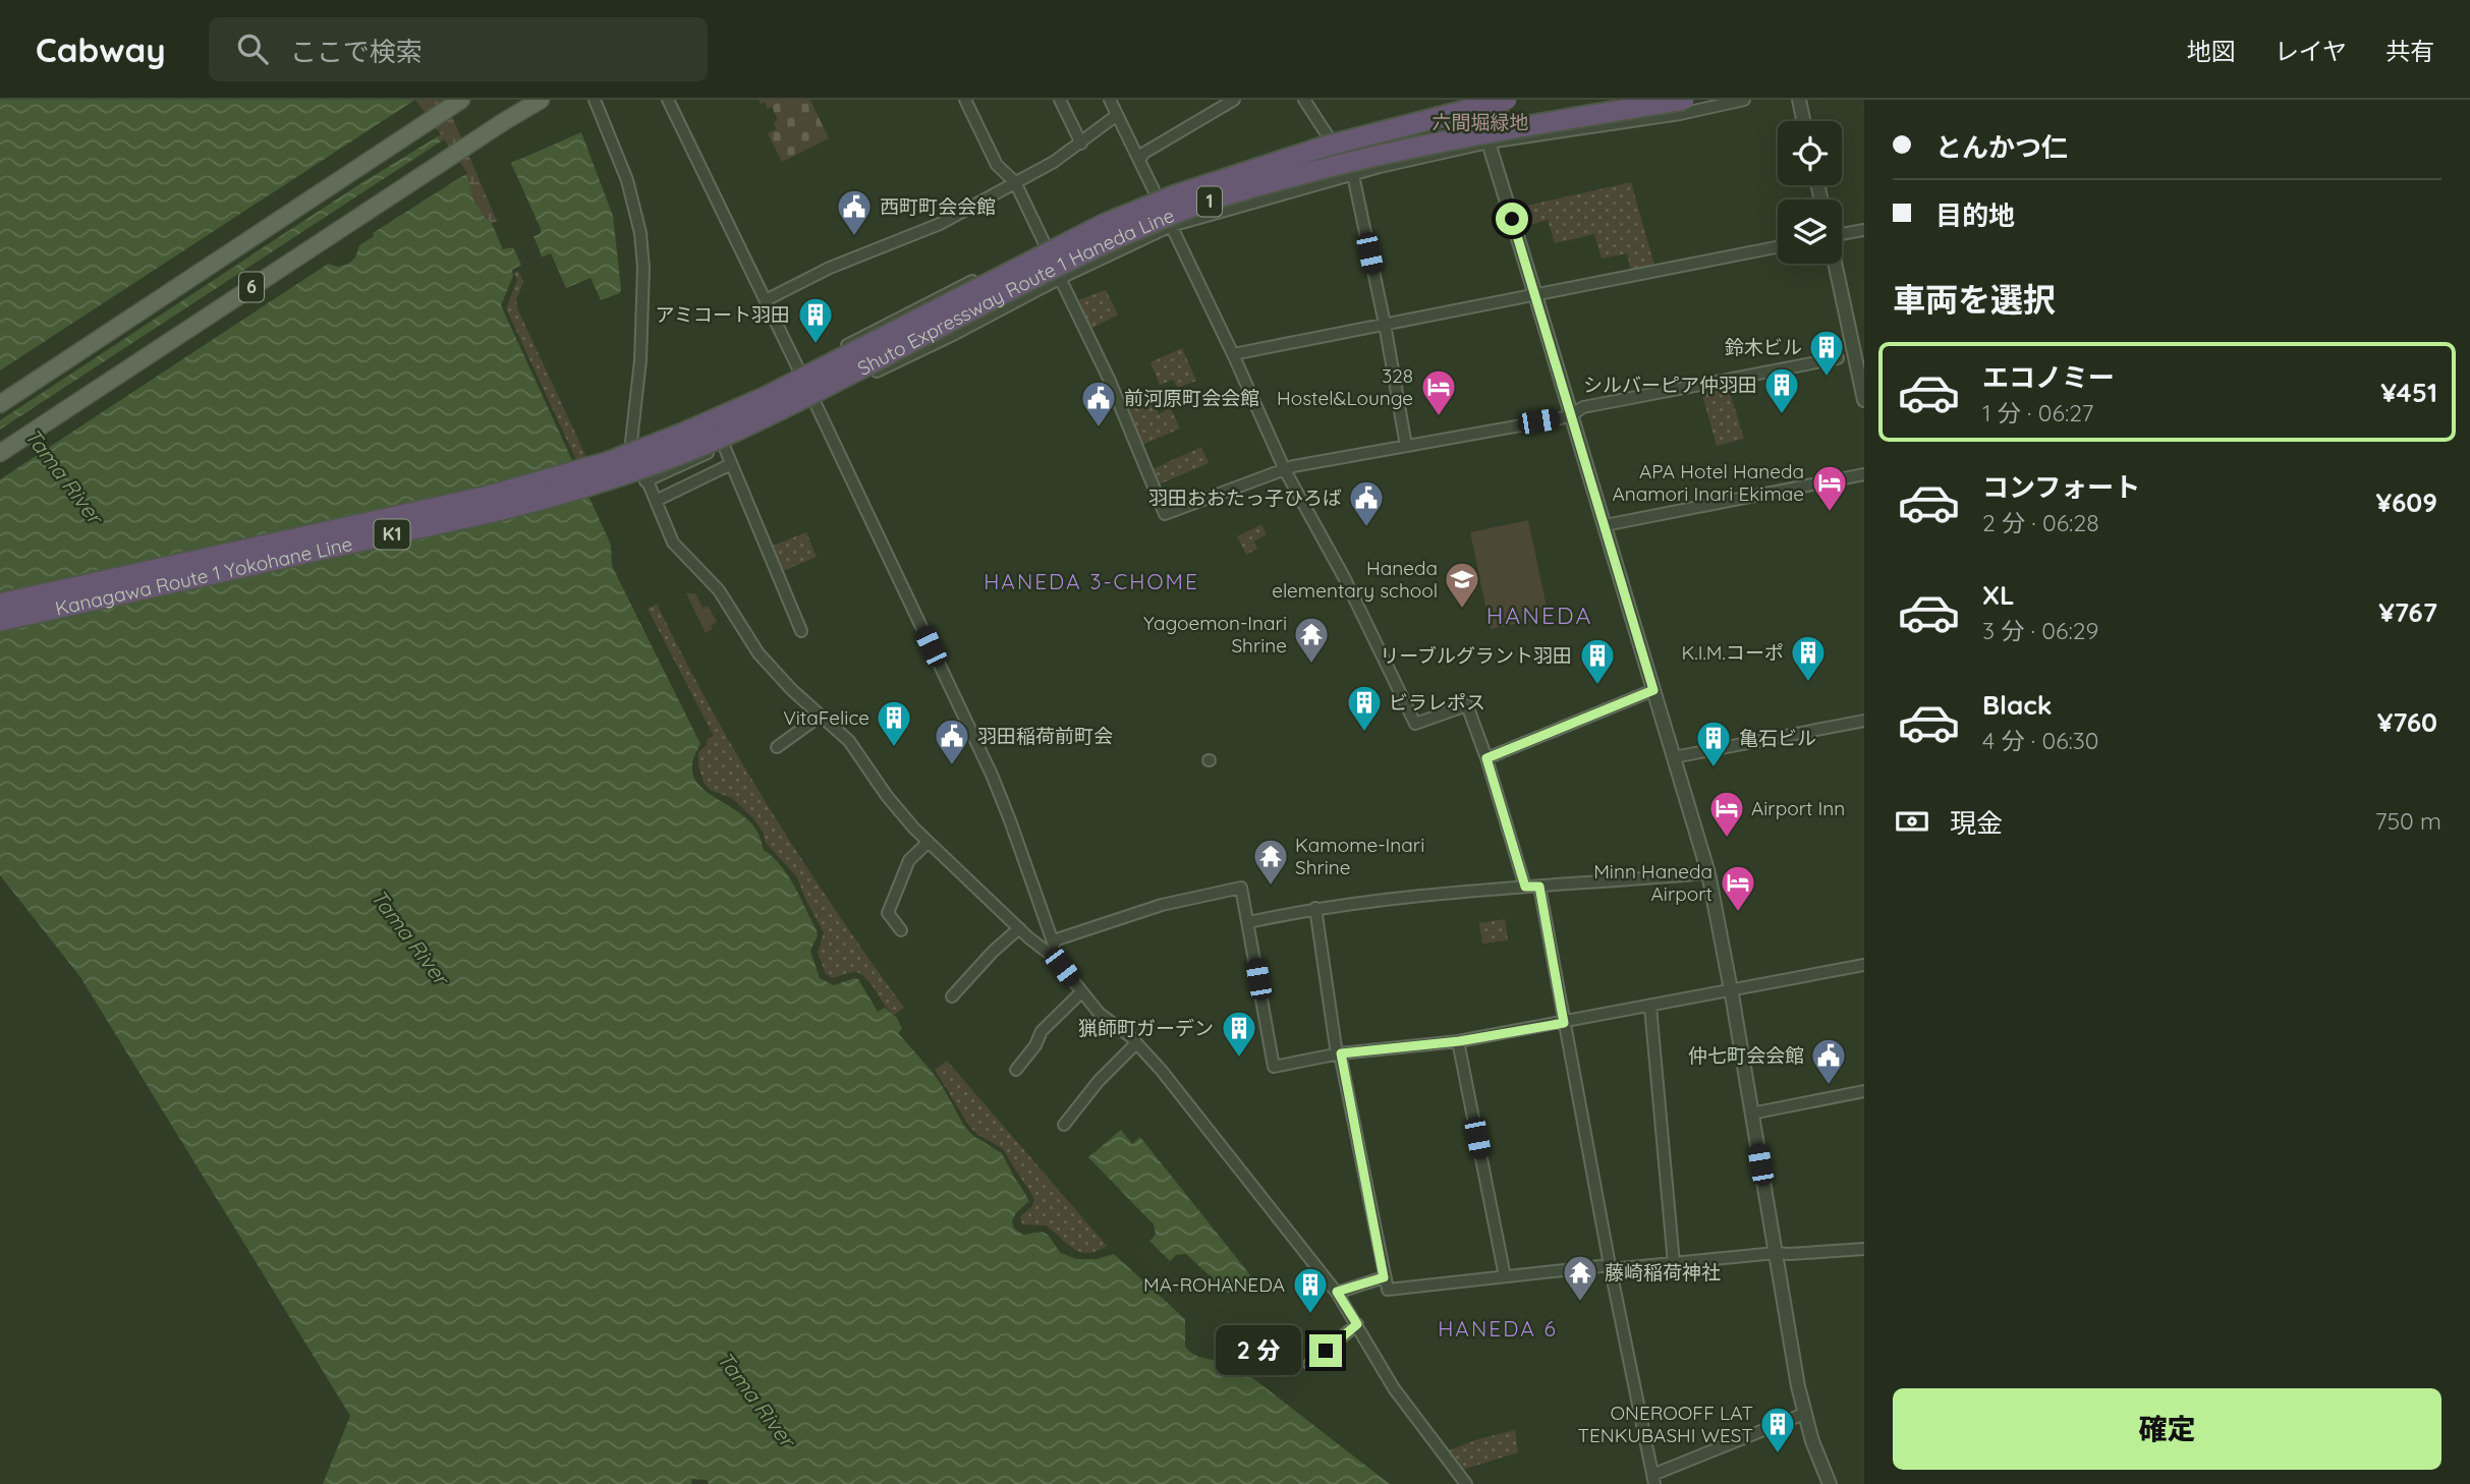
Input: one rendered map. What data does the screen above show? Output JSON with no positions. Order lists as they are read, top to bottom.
{
  "streets": {
    "highway": [
      "1",
      "Shuto Expressway Route 1 Haneda Line",
      "K1",
      "Kanagawa Route 1 Yokohane Line"
    ],
    "main road": ["6"]
  },
  "crossings": [
    ["Shuto Expressway Route 1 Haneda Line", "Kanagawa Route 1 Yokohane Line"]
  ],
  "districts": ["HANEDA 3-CHOME", "HANEDA", "HANEDA 6"],
  "water": ["Tama River"],
  "parks": ["六間堀緑地"],
  "places": {
    "public building": [
      "西町町会会館",
      "前河原町会会館",
      "羽田おおたっ子ひろば",
      "羽田稲荷前町会",
      "仲七町会会館"
    ],
    "building": [
      "アミコート羽田",
      "鈴木ビル",
      "シルバーピア仲羽田",
      "K.I.M.コーポ",
      "リーブルグラント羽田",
      "ビラレポス",
      "VitaFelice",
      "亀石ビル",
      "猟師町ガーデン",
      "MA-ROHANEDA",
      "ONEROOFF LAT TENKUBASHI WEST"
    ],
    "hotel": [
      "328 Hostel&Lounge",
      "APA Hotel Haneda Anamori Inari Ekimae",
      "Airport Inn",
      "Minn Haneda Airport"
    ],
    "school or university": ["Haneda elementary school"],
    "temple": ["Yagoemon-Inari Shrine", "Kamome-Inari Shrine", "藤崎稲荷神社"]
  },
  "page": {
    "header": "Cabway",
    "search": "ここで検索",
    "nav": ["地図", "レイヤ", "共有"],
    "banner": ["とんかつ仁", "目的地"],
    "heading": "車両を選択",
    "list": [
      {
        "name": "エコノミー",
        "note": "1 分 · 06:27",
        "value": "¥451"
      },
      {
        "name": "コンフォート",
        "note": "2 分 · 06:28",
        "value": "¥609"
      },
      {
        "name": "XL",
        "note": "3 分 · 06:29",
        "value": "¥767"
      },
      {
        "name": "Black",
        "note": "4 分 · 06:30",
        "value": "¥760"
      }
    ],
    "pay": ["現金", "750 m"],
    "bubble": "2 分",
    "buttons": "確定"
  }
}
